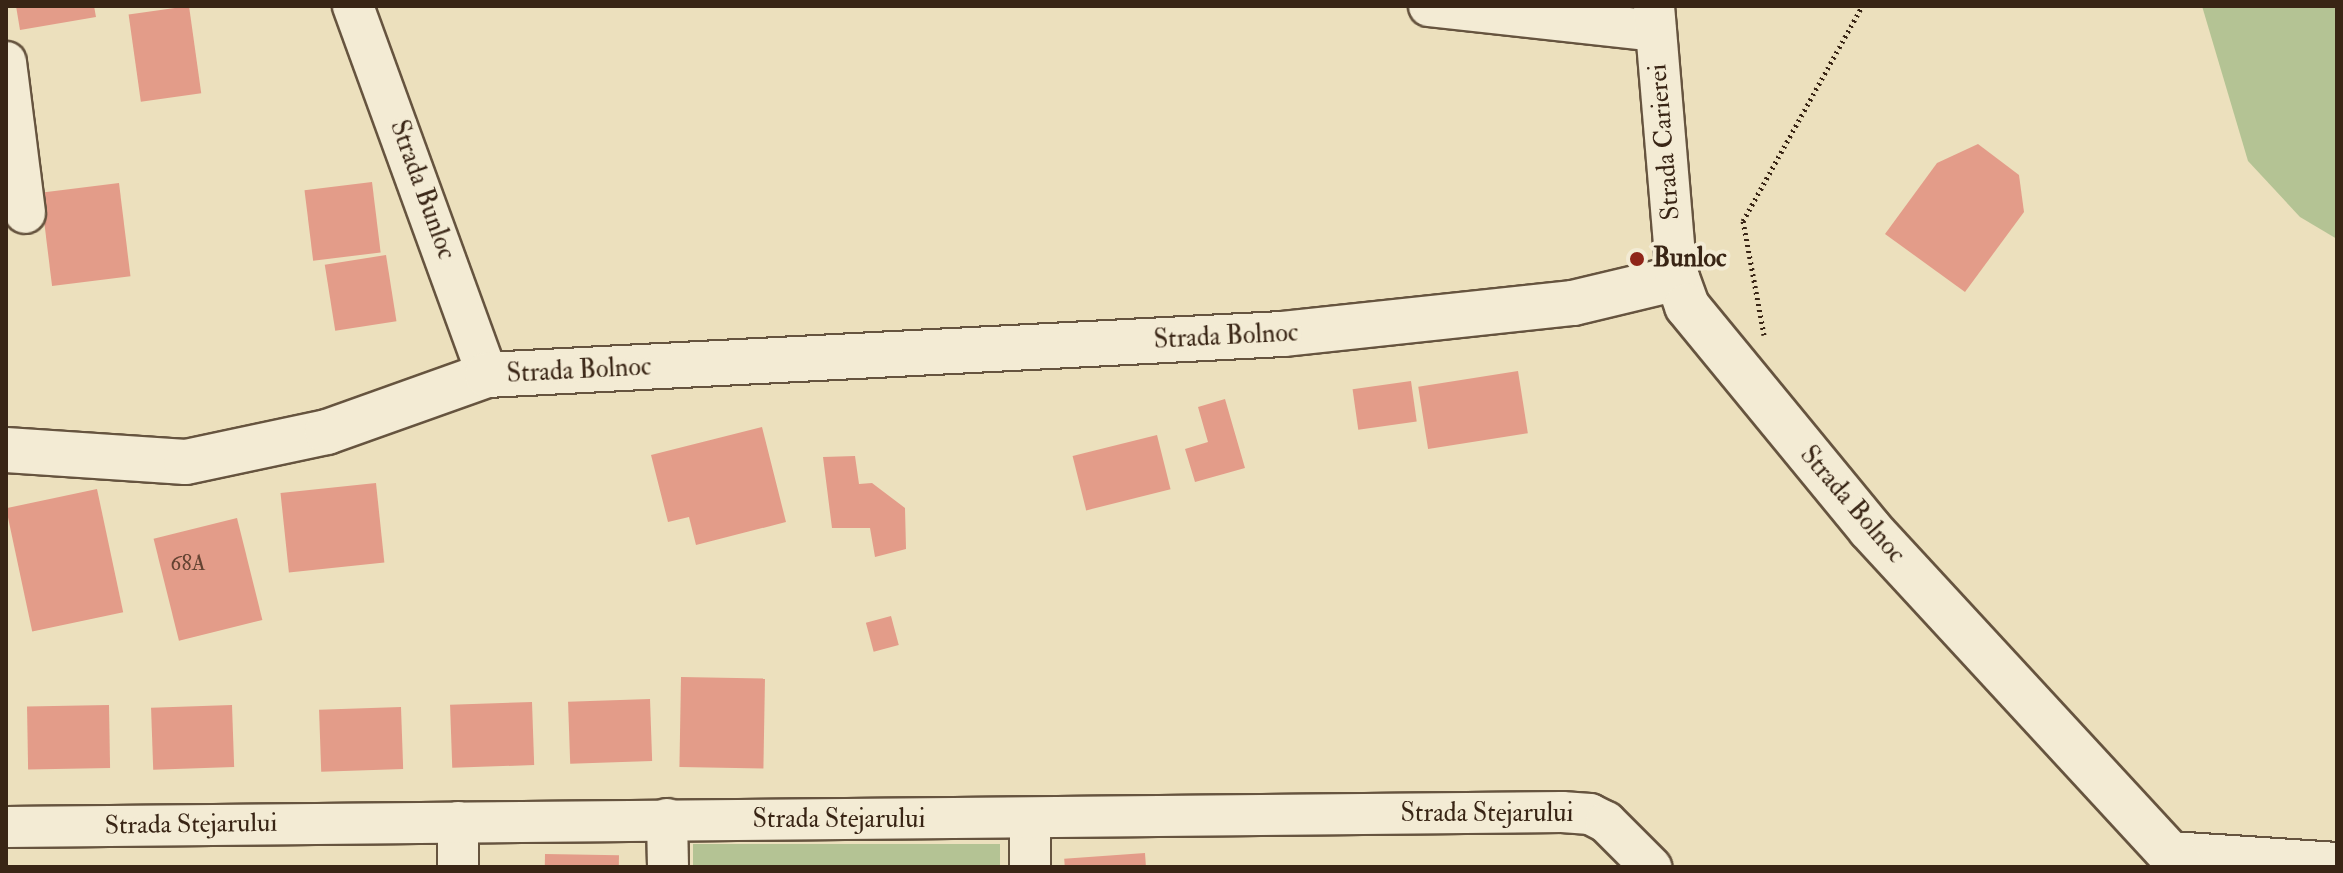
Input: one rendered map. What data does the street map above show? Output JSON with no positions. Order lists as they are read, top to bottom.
{
  "streets": {
    "street": [
      "Strada Carierei",
      "Strada Bunloc",
      "Strada Bolnoc",
      "Strada Stejarului"
    ]
  },
  "crossings": [
    ["Strada Carierei", "Strada Bolnoc"],
    ["Strada Bunloc", "Strada Bolnoc"]
  ],
  "places": ["Bunloc"],
  "house_numbers": ["68A"]
}
